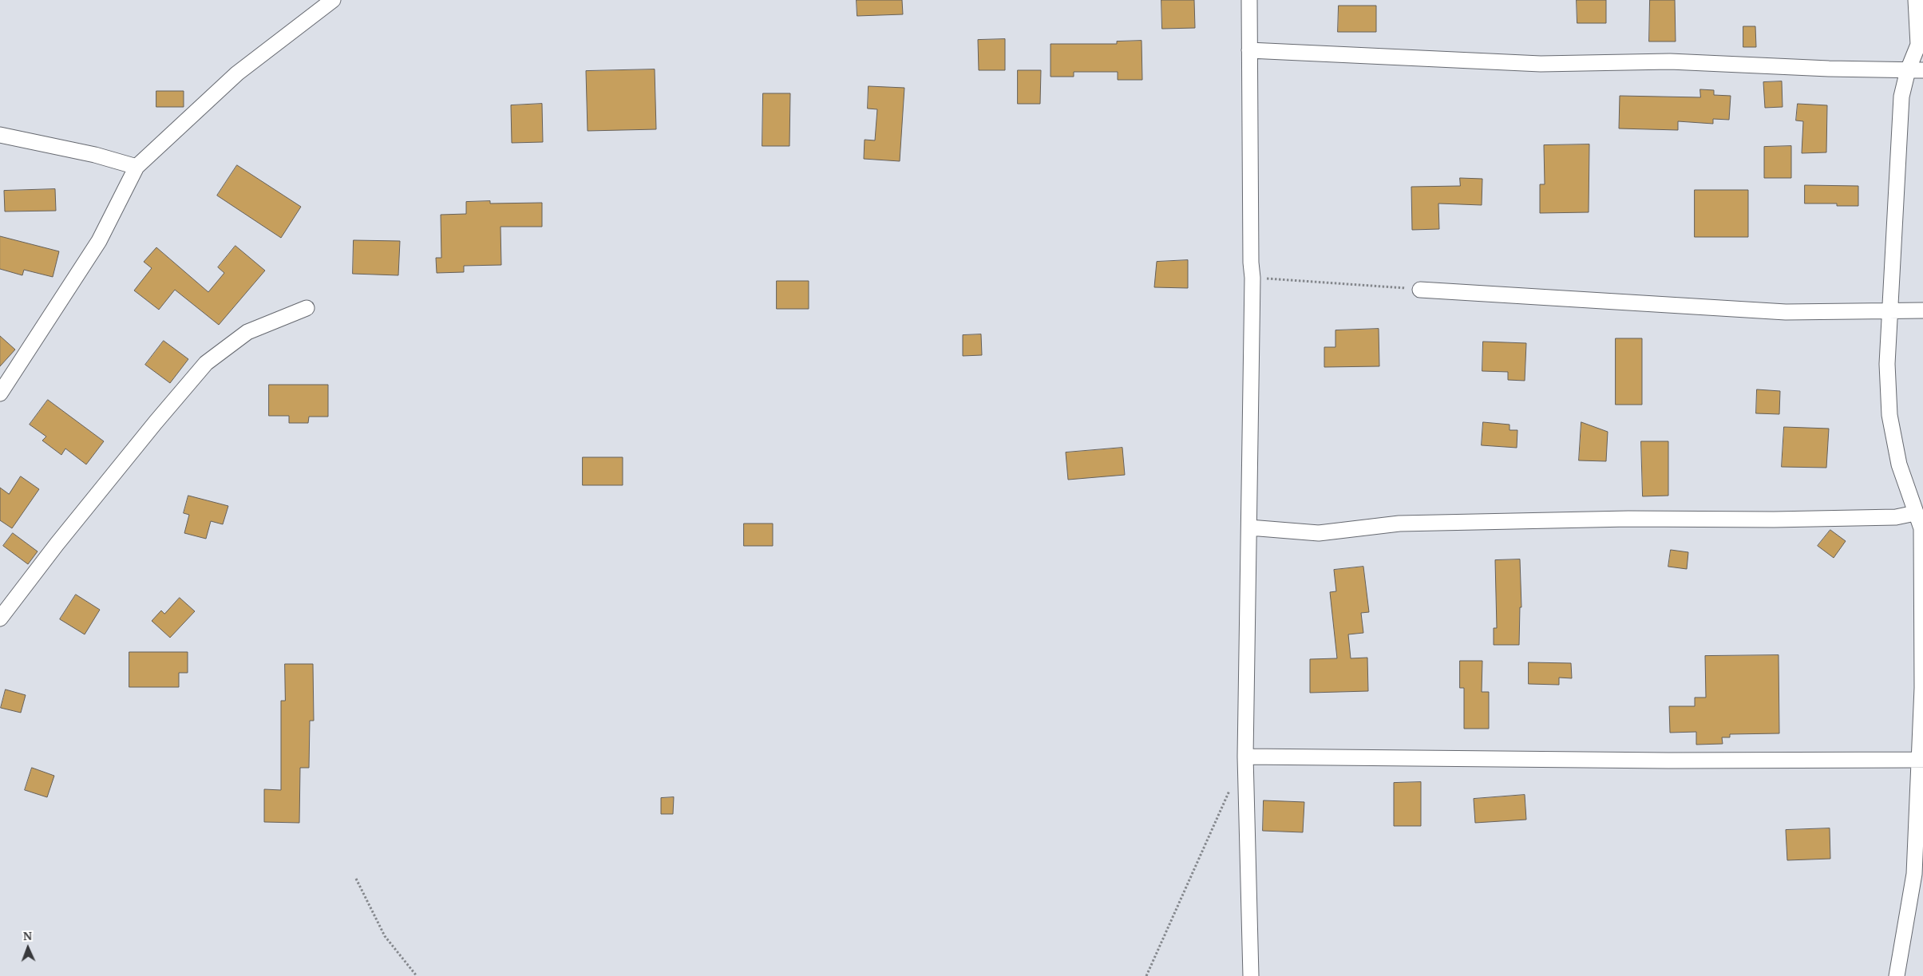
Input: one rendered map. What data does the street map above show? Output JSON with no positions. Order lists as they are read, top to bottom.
{
  "north": "top"
}
